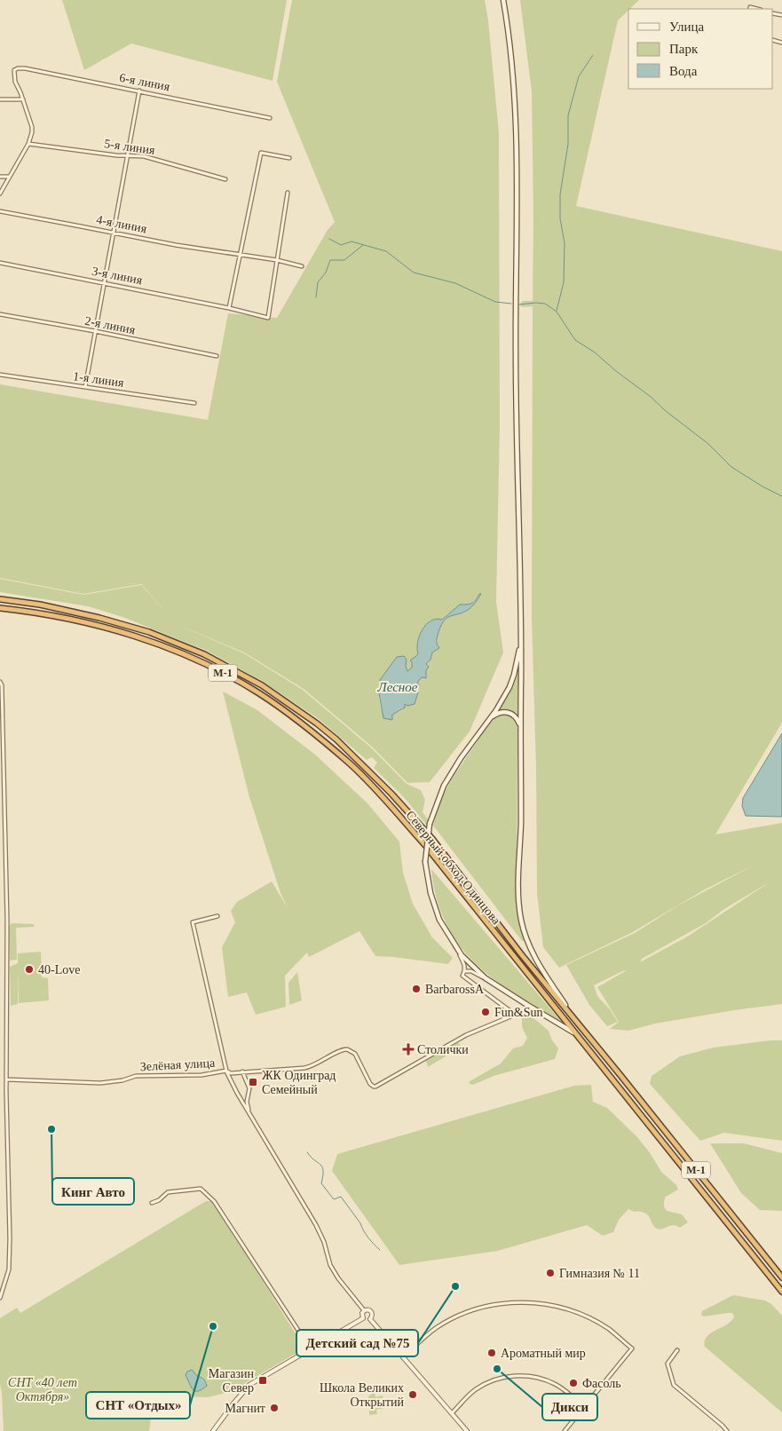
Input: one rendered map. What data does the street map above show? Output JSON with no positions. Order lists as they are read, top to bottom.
{
  "streets": {
    "highway": ["М-1", "Северный обход Одинцова"],
    "street": [
      "6-я линия",
      "5-я линия",
      "4-я линия",
      "3-я линия",
      "2-я линия",
      "1-я линия",
      "Зелёная улица"
    ]
  },
  "crossings": [
    ["4-я линия", "3-я линия"],
    ["М-1", "Северный обход Одинцова"]
  ],
  "water": ["Лесное"],
  "parks": ["СНТ «40 лет Октября»"],
  "places": {
    "other": [
      "40-Love",
      "BarbarossA",
      "Fun&Sun",
      "Кинг Авто",
      "Гимназия № 11",
      "Детский сад №75",
      "СНТ «Отдых»",
      "Ароматный мир",
      "Дикси",
      "Фасоль",
      "Школа Великих Открытий",
      "Магнит"
    ],
    "health": ["Столички"],
    "transit": ["ЖК Одинград Семейный", "Магазин Север"]
  },
  "legend": ["Улица", "Парк", "Вода"]
}
